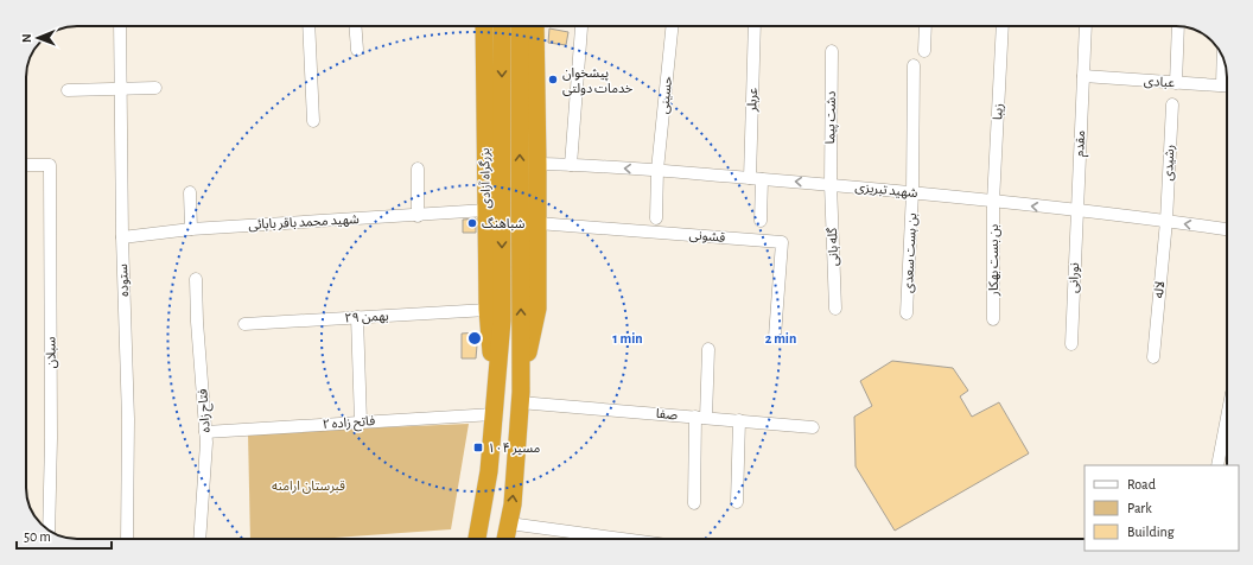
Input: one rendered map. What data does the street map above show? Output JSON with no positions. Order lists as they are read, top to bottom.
{
  "streets": {
    "highway": ["بزرگراه آزادی"],
    "street": [
      "عبادی",
      "حسینی",
      "عربلر",
      "زیبا",
      "دشت پیما",
      "مقدم",
      "رشیدی",
      "شهید تبریزی",
      "شهید محمد باقر بابائی",
      "قشونی",
      "گله بانی",
      "بن بست سعدی",
      "بن بست بهکار",
      "نورانی",
      "ستوده",
      "لاله",
      "۲۹ بهمن",
      "سبلان",
      "فتاح زاده",
      "صفا",
      "فاتح زاده ۲"
    ]
  },
  "crossings": [
    ["عبادی", "مقدم"],
    ["حسینی", "شهید تبریزی"],
    ["عربلر", "شهید تبریزی"],
    ["زیبا", "شهید تبریزی"],
    ["زیبا", "بن بست بهکار"],
    ["دشت پیما", "شهید تبریزی"],
    ["دشت پیما", "گله بانی"],
    ["مقدم", "شهید تبریزی"],
    ["مقدم", "نورانی"],
    ["رشیدی", "شهید تبریزی"],
    ["رشیدی", "لاله"],
    ["بزرگراه آزادی", "شهید محمد باقر بابائی"],
    ["بزرگراه آزادی", "۲۹ بهمن"],
    ["بزرگراه آزادی", "فاتح زاده ۲"],
    ["شهید تبریزی", "گله بانی"],
    ["شهید تبریزی", "بن بست سعدی"],
    ["شهید تبریزی", "بن بست بهکار"],
    ["شهید تبریزی", "نورانی"],
    ["شهید تبریزی", "لاله"],
    ["شهید محمد باقر بابائی", "ستوده"],
    ["فتاح زاده", "فاتح زاده ۲"]
  ],
  "one_way": ["شهید تبریزی"],
  "parks": ["قبرستان ارامنه"],
  "places": {
    "other": ["پیشخوان خدمات دولتی", "شباهنگ"],
    "transit": ["مسیر ۱۰۴"]
  },
  "legend": ["Road", "Park", "Building"],
  "scale_bar": "50 m",
  "north": "left",
  "rings": ["1 min", "2 min"]
}
